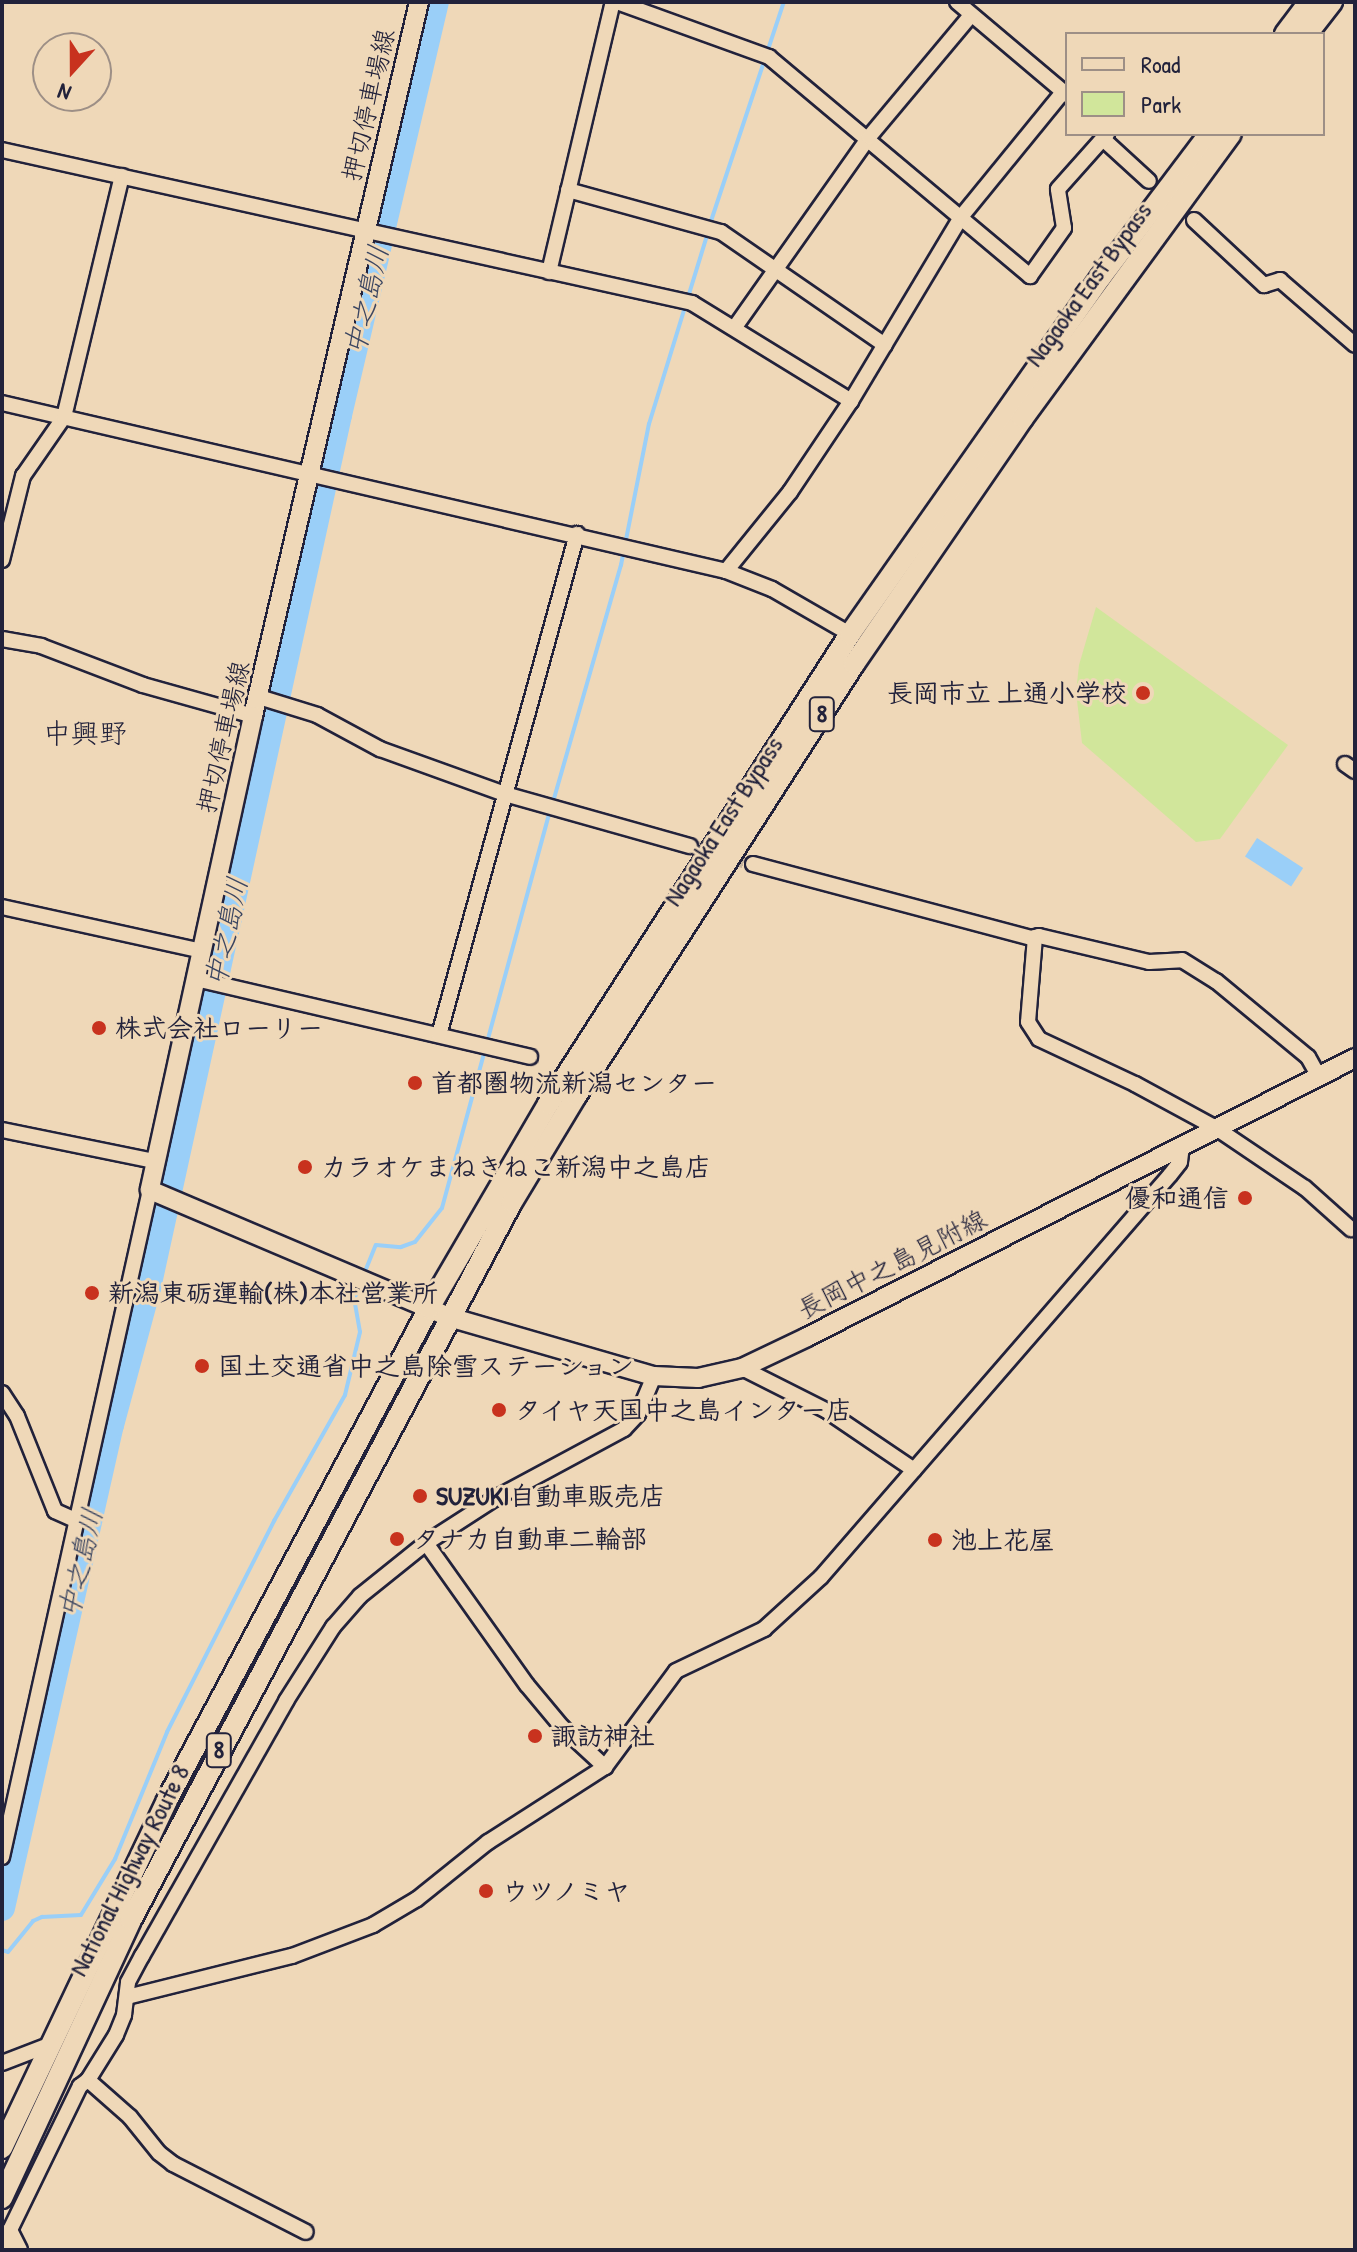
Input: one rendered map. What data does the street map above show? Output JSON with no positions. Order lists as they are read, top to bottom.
{
  "streets": {
    "highway": ["Nagaoka East Bypass", "8", "National Highway Route 8"],
    "main road": ["押切停車場線", "長岡中之島見附線"]
  },
  "crossings": [
    ["Nagaoka East Bypass", "長岡中之島見附線"],
    ["Nagaoka East Bypass", "National Highway Route 8"],
    ["長岡中之島見附線", "National Highway Route 8"]
  ],
  "districts": ["中興野"],
  "water": ["中之島川"],
  "places": [
    "長岡市立 上通小学校",
    "株式会社ローリー",
    "首都圏物流新潟センター",
    "カラオケまねきねこ新潟中之島店",
    "優和通信",
    "新潟東砺運輸(株)本社営業所",
    "国土交通省中之島除雪ステーション",
    "タイヤ天国中之島インター店",
    "SUZUKI自動車販売店",
    "タナカ自動車二輪部",
    "池上花屋",
    "諏訪神社",
    "ウツノミヤ"
  ],
  "legend": ["Road", "Park"],
  "north": "bottom"
}
